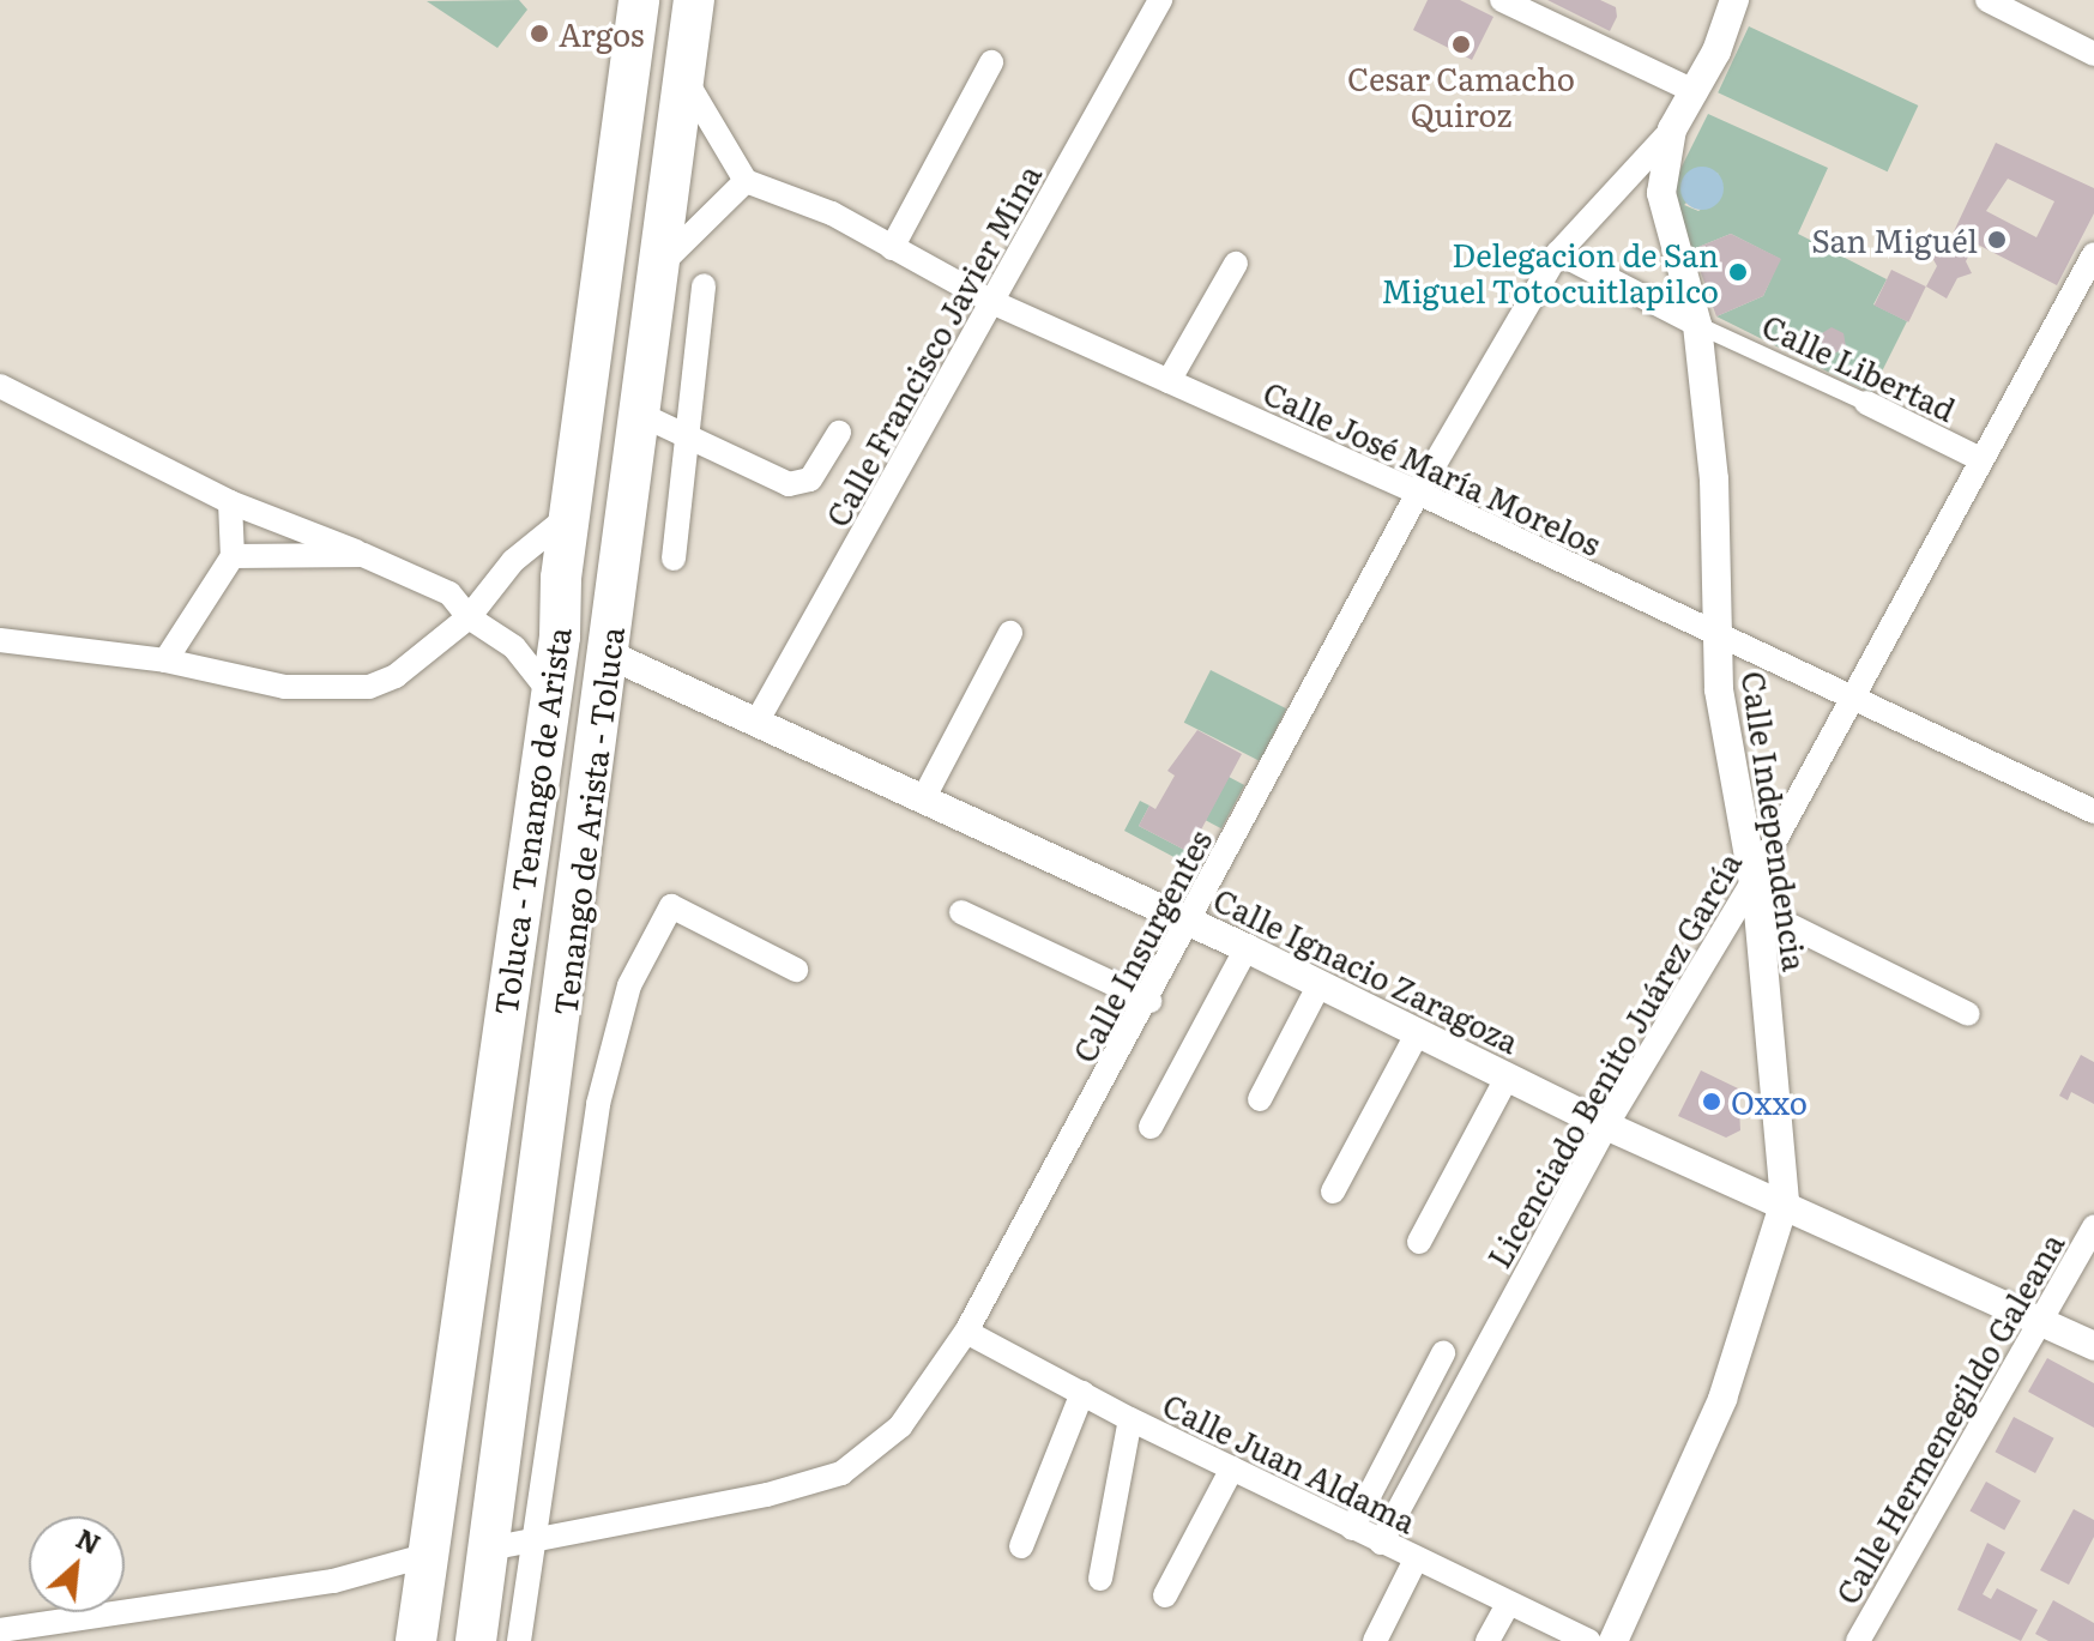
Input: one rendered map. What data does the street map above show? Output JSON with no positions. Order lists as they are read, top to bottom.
{
  "streets": {
    "highway": ["Toluca - Tenango de Arista", "Tenango de Arista - Toluca"],
    "street": [
      "Calle Francisco Javier Mina",
      "Calle Libertad",
      "Calle José María Morelos",
      "Calle Independencia",
      "Calle Insurgentes",
      "Calle Ignacio Zaragoza",
      "Licenciado Benito Juárez García",
      "Calle Hermenegildo Galeana",
      "Calle Juan Aldama"
    ]
  },
  "crossings": [
    ["Calle Francisco Javier Mina", "Calle José María Morelos"],
    ["Calle Francisco Javier Mina", "Calle Ignacio Zaragoza"],
    ["Calle Libertad", "Calle Independencia"],
    ["Calle Libertad", "Calle Insurgentes"],
    ["Calle Libertad", "Licenciado Benito Juárez García"],
    ["Calle José María Morelos", "Calle Independencia"],
    ["Calle José María Morelos", "Calle Insurgentes"],
    ["Calle José María Morelos", "Licenciado Benito Juárez García"],
    ["Tenango de Arista - Toluca", "Calle Insurgentes"],
    ["Tenango de Arista - Toluca", "Calle Ignacio Zaragoza"],
    ["Calle Independencia", "Calle Insurgentes"],
    ["Calle Independencia", "Calle Ignacio Zaragoza"],
    ["Calle Independencia", "Licenciado Benito Juárez García"],
    ["Calle Insurgentes", "Calle Ignacio Zaragoza"],
    ["Calle Insurgentes", "Calle Juan Aldama"],
    ["Calle Ignacio Zaragoza", "Licenciado Benito Juárez García"],
    ["Calle Ignacio Zaragoza", "Calle Hermenegildo Galeana"],
    ["Licenciado Benito Juárez García", "Calle Juan Aldama"]
  ],
  "places": [
    "Argos",
    "Cesar Camacho Quiroz",
    "San Miguél",
    "Delegacion de San Miguel Totocuitlapilco",
    "Oxxo"
  ],
  "north": "top right"
}
